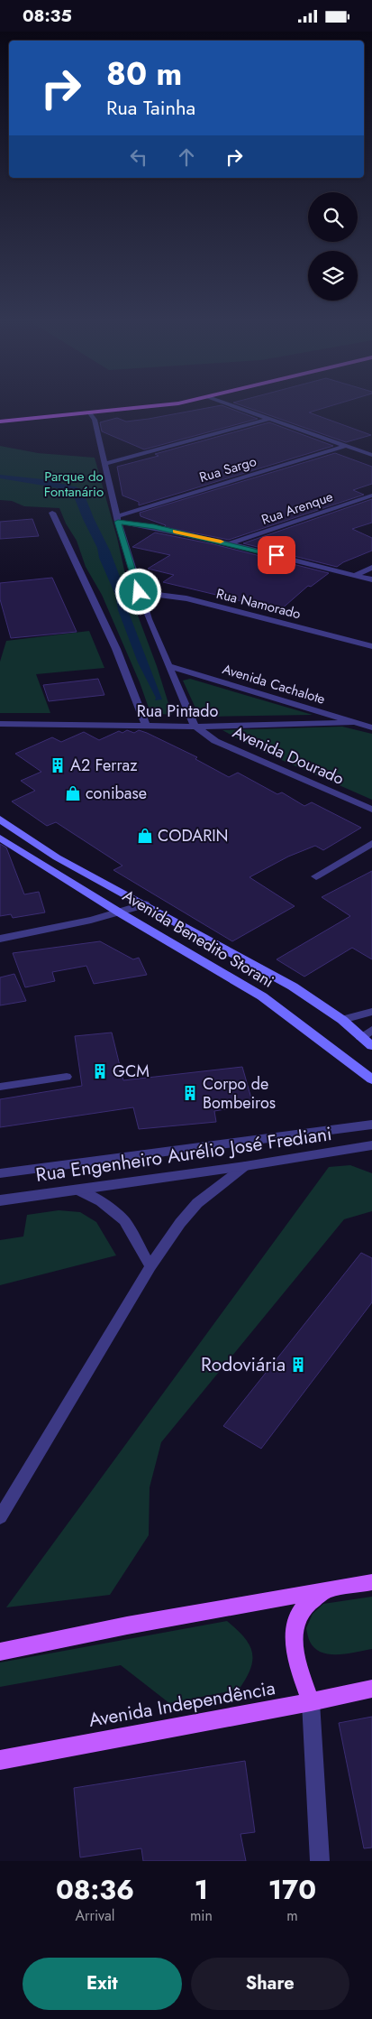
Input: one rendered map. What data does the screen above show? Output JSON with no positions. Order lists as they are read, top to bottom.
{
  "streets": {
    "main road": ["Avenida Benedito Storani", "Avenida Independência"],
    "street": [
      "Rua Sargo",
      "Rua Arenque",
      "Rua Namorado",
      "Avenida Cachalote",
      "Rua Pintado",
      "Avenida Dourado",
      "Rua Engenheiro Aurélio José Frediani"
    ]
  },
  "crossings": [
    ["Avenida Cachalote", "Rua Pintado"],
    ["Rua Pintado", "Avenida Dourado"]
  ],
  "parks": ["Parque do Fontanário"],
  "places": {
    "building": [
      "A2 Ferraz",
      "GCM",
      "Corpo de Bombeiros",
      "Rodoviária"
    ],
    "shop": ["conibase", "CODARIN"]
  },
  "page": {
    "status": "08:35",
    "turn": ["80 m", "Rua Tainha"],
    "eta": [
      "08:36",
      "Arrival",
      "1",
      "min",
      "170",
      "m"
    ],
    "buttons": ["Exit", "Share"]
  }
}
